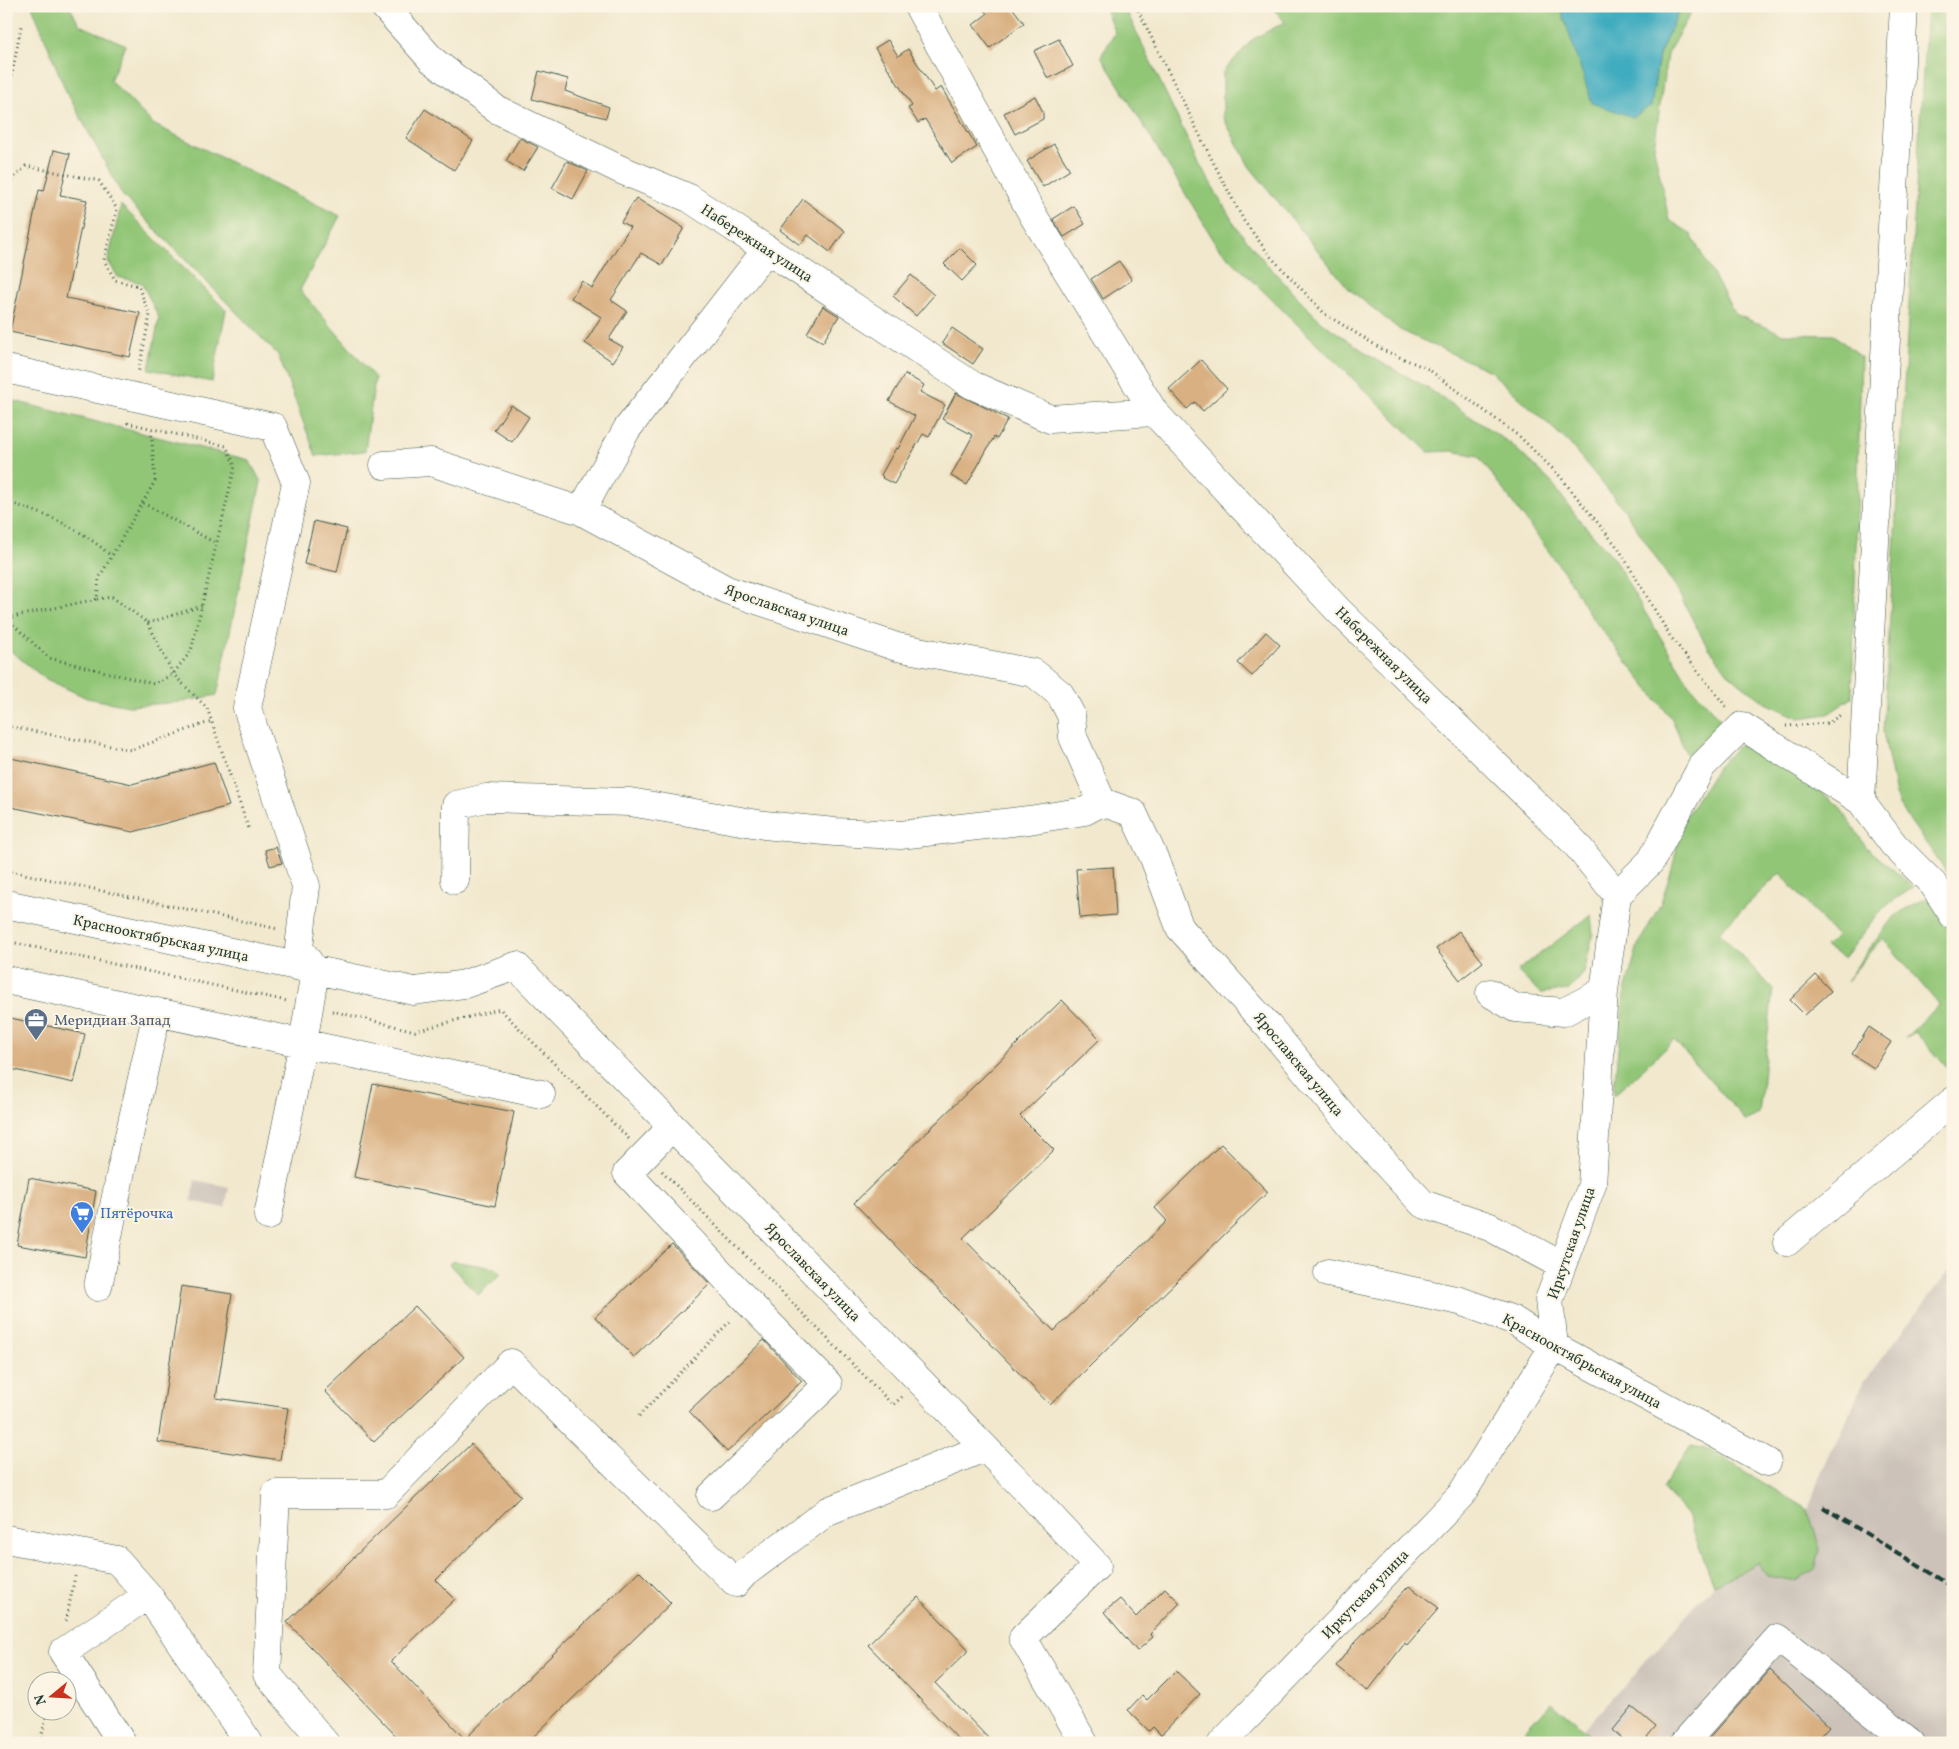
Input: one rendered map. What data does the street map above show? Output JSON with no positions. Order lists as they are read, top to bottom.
{
  "streets": {
    "street": [
      "Набережная улица",
      "Ярославская улица",
      "Краснооктябрьская улица",
      "Иркутская улица"
    ]
  },
  "crossings": [
    ["Набережная улица", "Иркутская улица"],
    ["Ярославская улица", "Краснооктябрьская улица"],
    ["Ярославская улица", "Иркутская улица"],
    ["Краснооктябрьская улица", "Иркутская улица"]
  ],
  "places": {
    "office": ["Меридиан Запад"],
    "supermarket": ["Пятёрочка"]
  },
  "north": "left"
}
